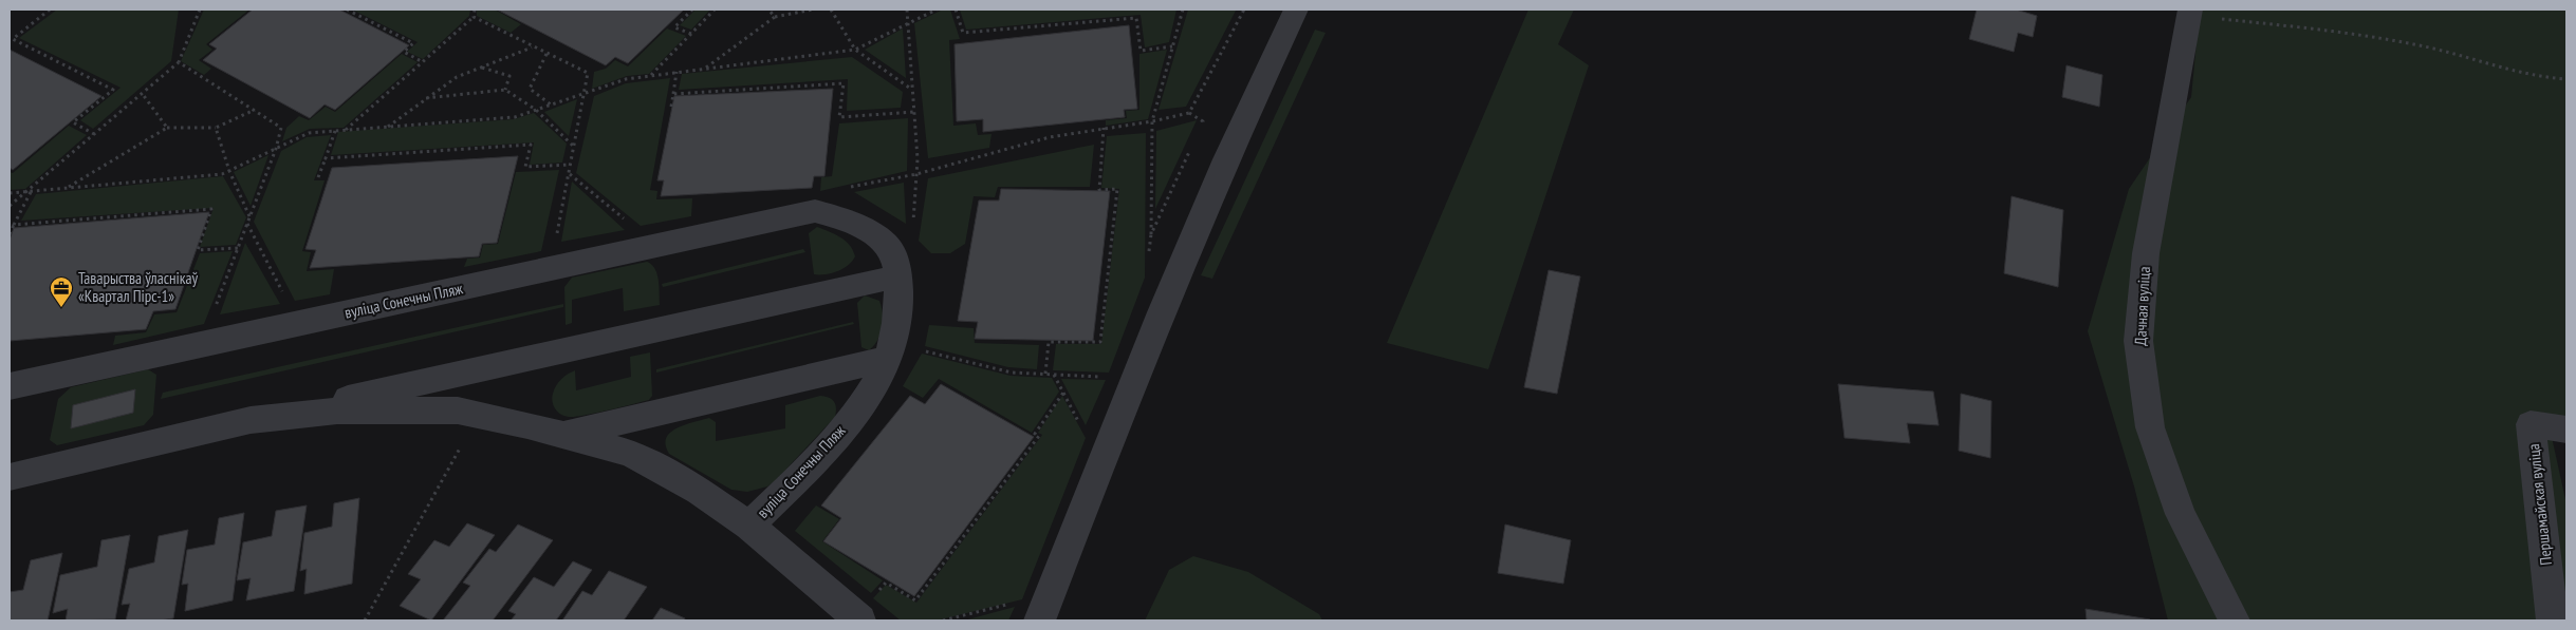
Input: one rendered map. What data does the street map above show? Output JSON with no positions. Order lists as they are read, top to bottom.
{
  "streets": {
    "street": ["вуліца Сонечны Пляж", "Дачная вуліца", "Першамайская вуліца"]
  },
  "places": {
    "office": ["Таварыства ўласнікаў «Квартал Пірс-1»"]
  }
}
